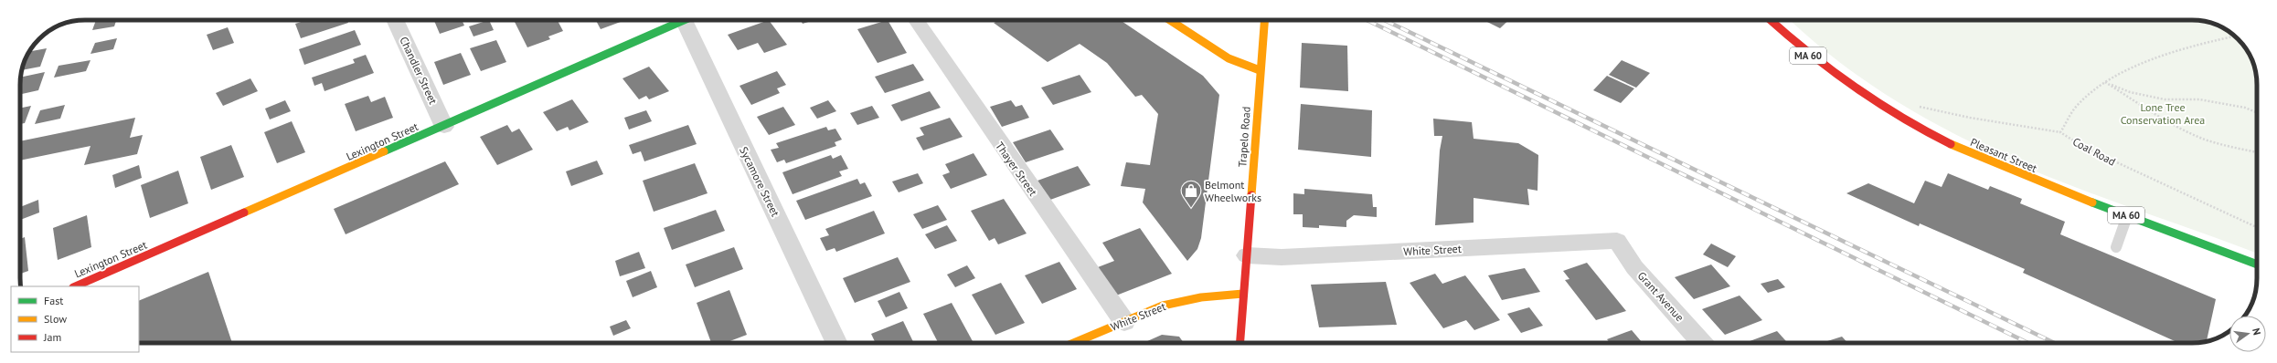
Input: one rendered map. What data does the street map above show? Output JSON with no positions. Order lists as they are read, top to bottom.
{
  "streets": {
    "main road": [
      "MA 60",
      "Trapelo Road",
      "Lexington Street",
      "Pleasant Street",
      "White Street"
    ],
    "street": [
      "Chandler Street",
      "Thayer Street",
      "Sycamore Street",
      "Grant Avenue"
    ],
    "path": ["Coal Road"]
  },
  "crossings": [
    ["Chandler Street", "Lexington Street"],
    ["Trapelo Road", "White Street"],
    ["Thayer Street", "White Street"],
    ["White Street", "Grant Avenue"]
  ],
  "parks": ["Lone Tree Conservation Area"],
  "places": {
    "shop": ["Belmont Wheelworks"]
  },
  "legend": ["Fast", "Slow", "Jam"],
  "north": "right"
}
